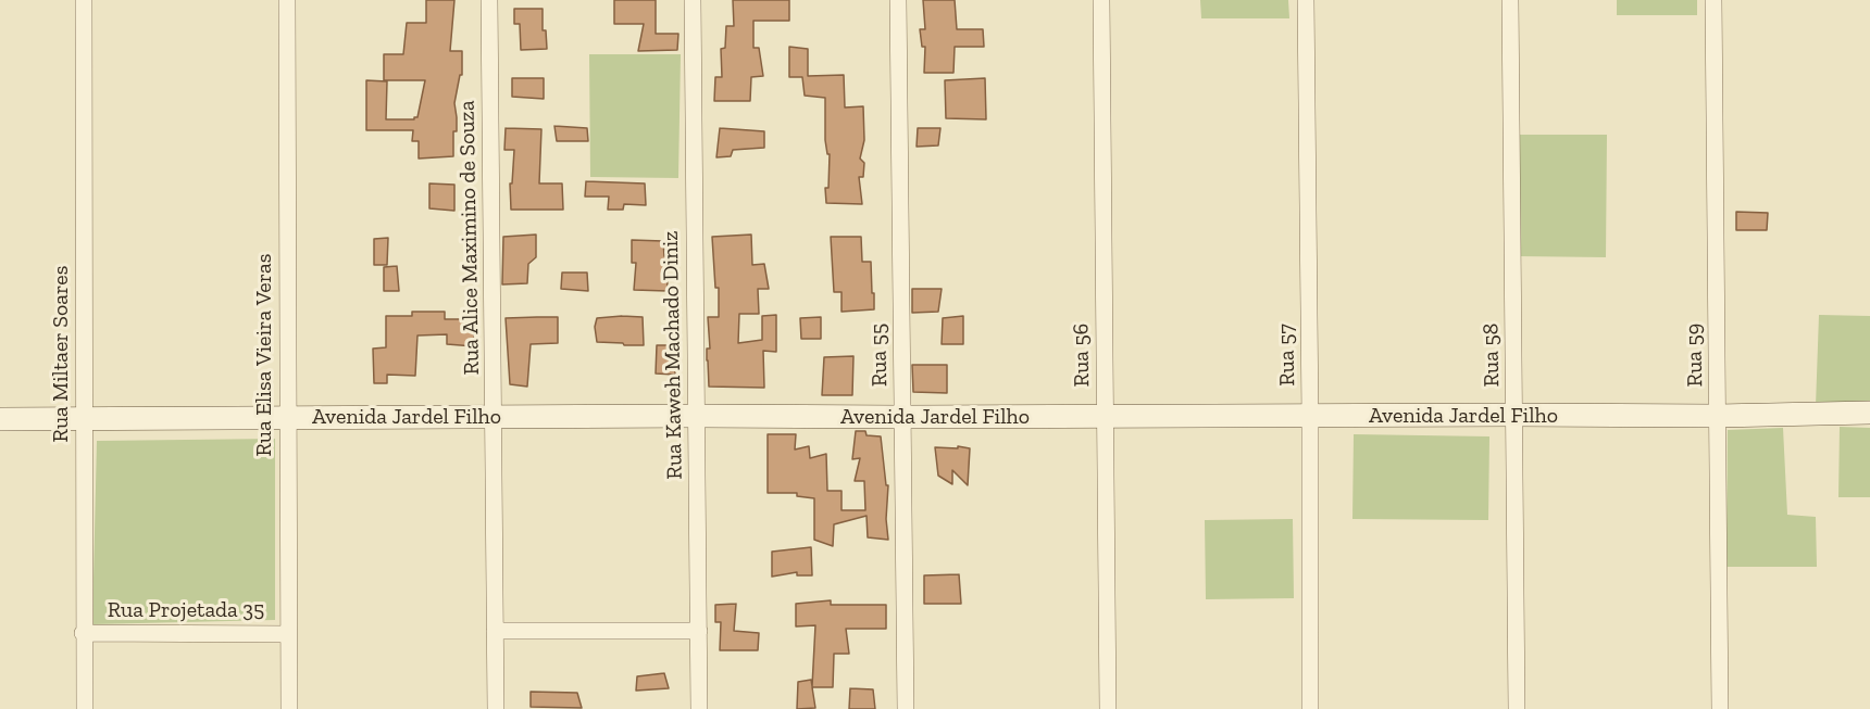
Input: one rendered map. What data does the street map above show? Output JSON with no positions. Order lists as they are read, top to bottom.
{
  "streets": {
    "main road": ["Avenida Jardel Filho"],
    "street": [
      "Rua Alice Maximino de Souza",
      "Rua Miltaer Soares",
      "Rua Elisa Vieira Veras",
      "Rua Kaweh Machado Diniz",
      "Rua 55",
      "Rua 56",
      "Rua 57",
      "Rua 58",
      "Rua 59",
      "Rua Projetada 35"
    ]
  },
  "crossings": [
    ["Rua Alice Maximino de Souza", "Avenida Jardel Filho"],
    ["Rua Miltaer Soares", "Avenida Jardel Filho"],
    ["Rua Miltaer Soares", "Rua Projetada 35"],
    ["Rua Elisa Vieira Veras", "Avenida Jardel Filho"],
    ["Rua Elisa Vieira Veras", "Rua Projetada 35"],
    ["Rua Kaweh Machado Diniz", "Avenida Jardel Filho"],
    ["Rua 55", "Avenida Jardel Filho"],
    ["Rua 56", "Avenida Jardel Filho"],
    ["Rua 57", "Avenida Jardel Filho"],
    ["Rua 58", "Avenida Jardel Filho"],
    ["Rua 59", "Avenida Jardel Filho"]
  ]
}
